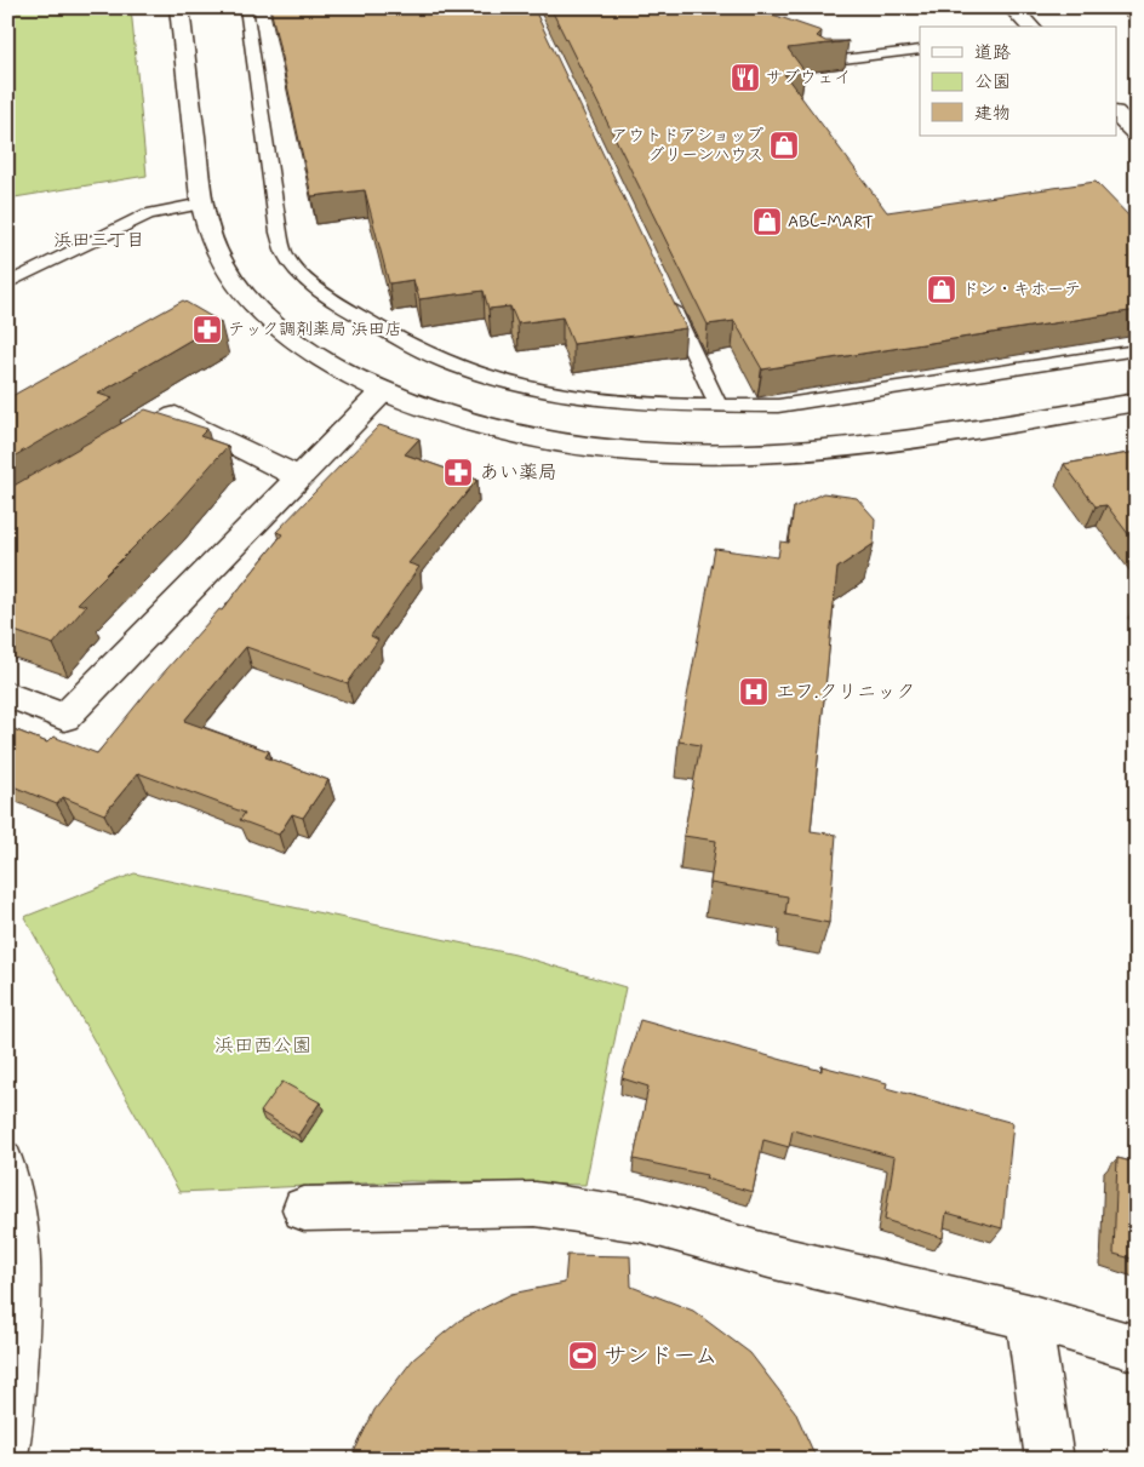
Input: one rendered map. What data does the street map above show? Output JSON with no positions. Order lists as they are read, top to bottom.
{
  "districts": ["浜田三丁目"],
  "parks": ["浜田西公園"],
  "places": {
    "restaurant": ["サブウェイ"],
    "shop": ["アウトドアショップ グリーンハウス", "ABC-MART", "ドン・キホーテ"],
    "pharmacy": ["テック調剤薬局 浜田店", "あい薬局"],
    "hospital": ["エフ.クリニック"],
    "sports": ["サンドーム"]
  },
  "legend": ["道路", "公園", "建物"]
}
